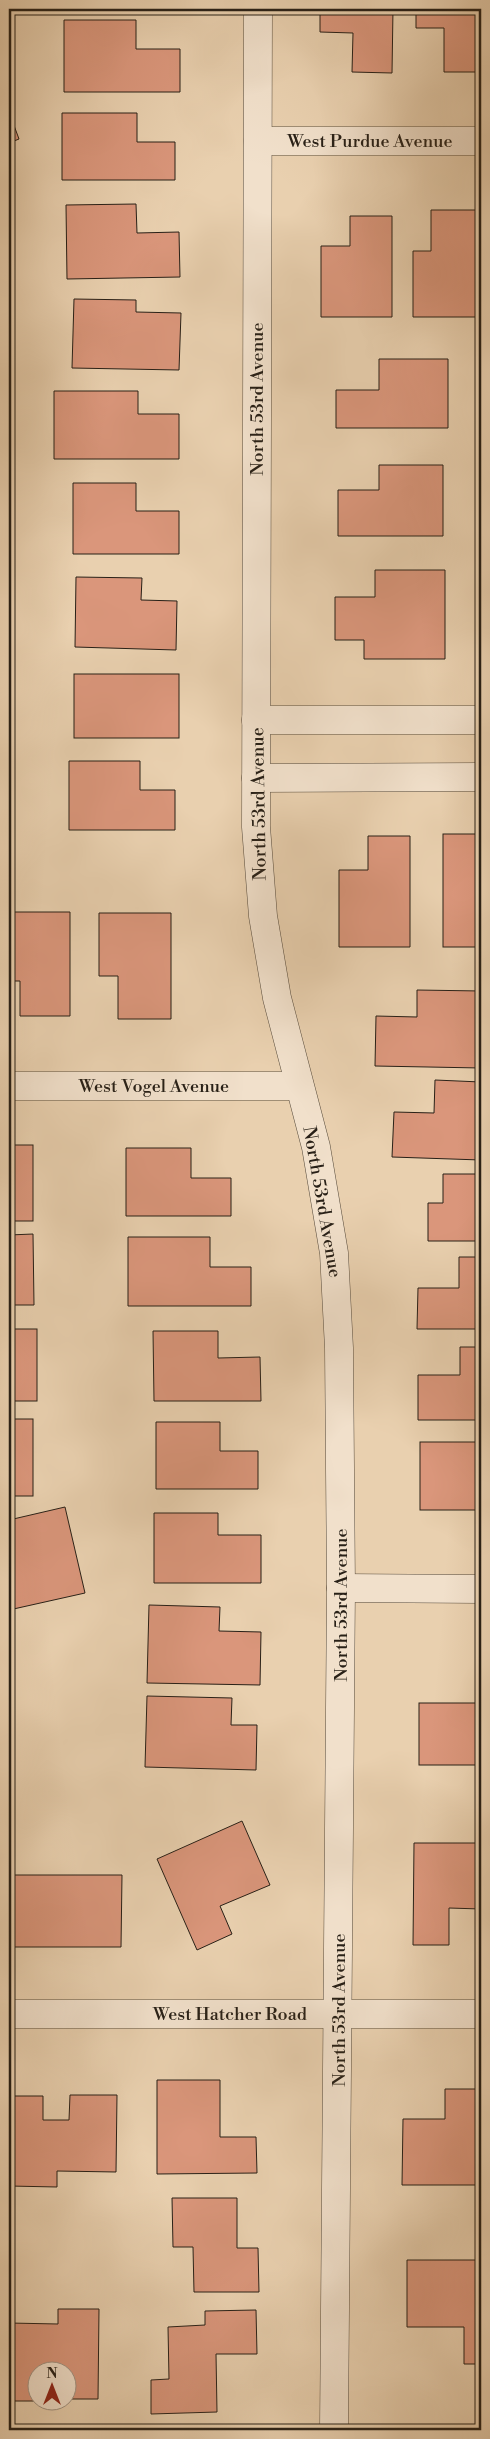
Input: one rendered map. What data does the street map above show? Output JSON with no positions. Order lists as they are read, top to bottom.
{
  "streets": {
    "street": [
      "West Purdue Avenue",
      "North 53rd Avenue",
      "West Vogel Avenue",
      "West Hatcher Road"
    ]
  },
  "crossings": [
    ["West Purdue Avenue", "North 53rd Avenue"],
    ["North 53rd Avenue", "West Vogel Avenue"],
    ["North 53rd Avenue", "West Hatcher Road"]
  ],
  "north": "top"
}
